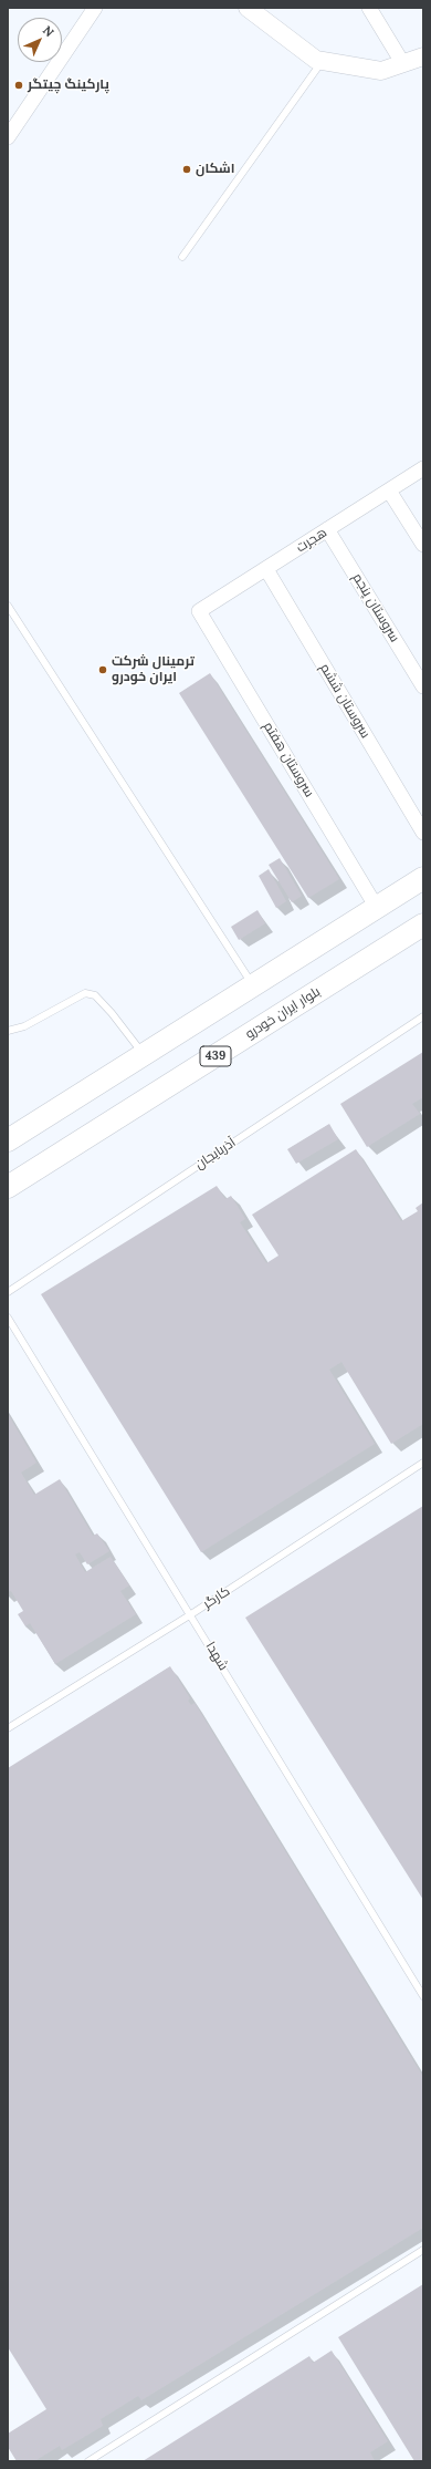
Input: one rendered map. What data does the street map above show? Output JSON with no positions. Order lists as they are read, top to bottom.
{
  "streets": {
    "main road": ["بلوار ایران خودرو", "439"],
    "street": [
      "هجرت",
      "سروستان پنجم",
      "سروستان ششم",
      "سروستان هفتم"
    ],
    "lane": ["آذربایجان", "کارگر", "شهدا"]
  },
  "crossings": [
    ["هجرت", "سروستان پنجم"],
    ["هجرت", "سروستان ششم"],
    ["هجرت", "سروستان هفتم"],
    ["کارگر", "شهدا"]
  ],
  "places": ["پارکینگ چیتگر", "اشکان", "ترمینال شرکت ایران خودرو"],
  "north": "top right"
}
